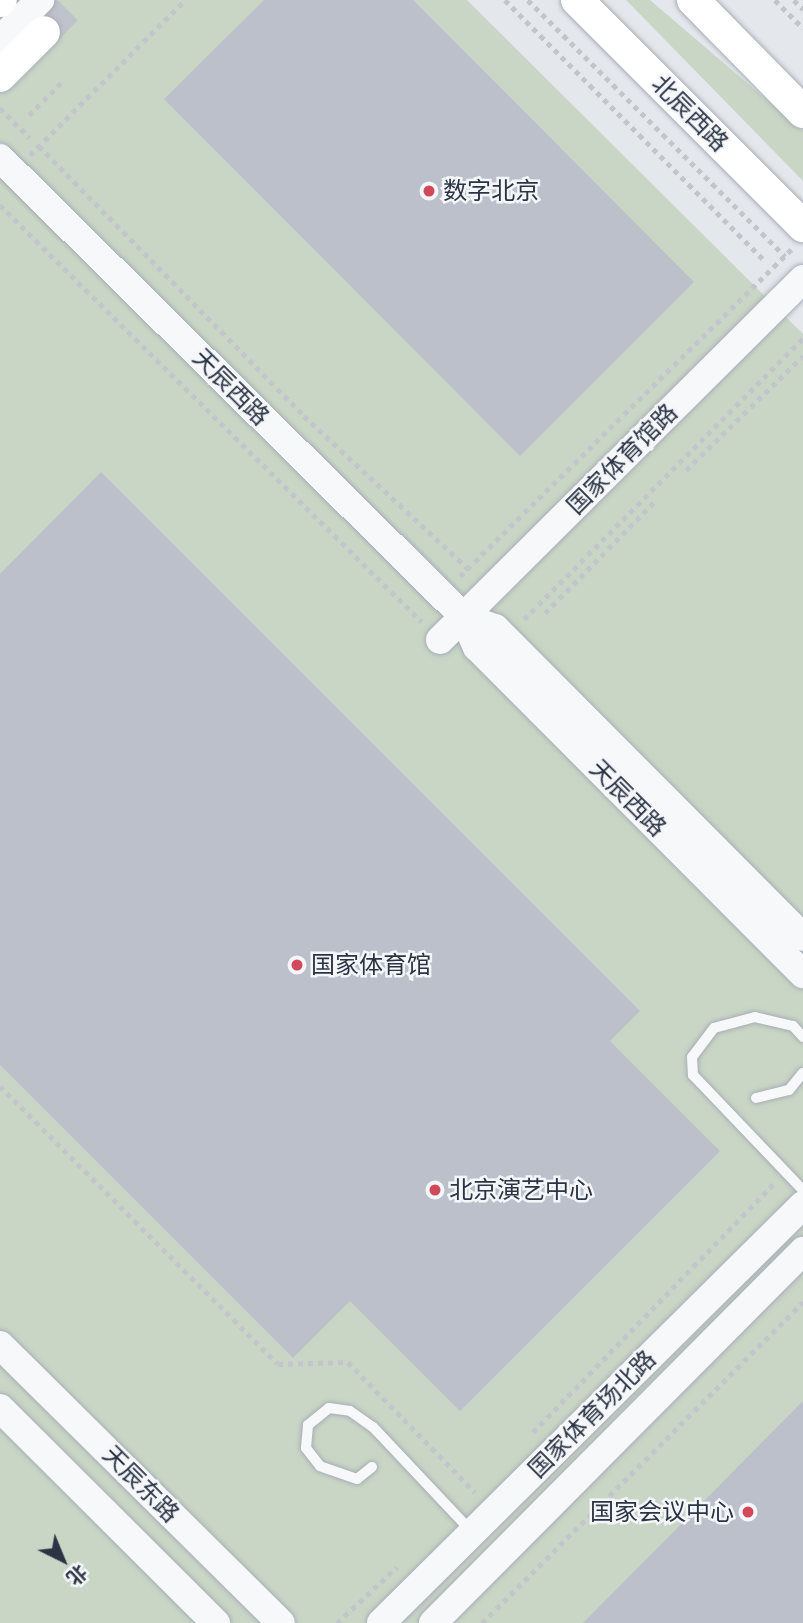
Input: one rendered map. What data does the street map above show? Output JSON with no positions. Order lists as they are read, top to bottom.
{
  "streets": {
    "main road": ["北辰西路"],
    "street": [
      "天辰西路",
      "国家体育馆路",
      "国家体育场北路",
      "天辰东路"
    ]
  },
  "crossings": [
    ["天辰西路", "国家体育馆路"]
  ],
  "places": [
    "数字北京",
    "国家体育馆",
    "北京演艺中心",
    "国家会议中心"
  ],
  "north": "bottom right"
}
